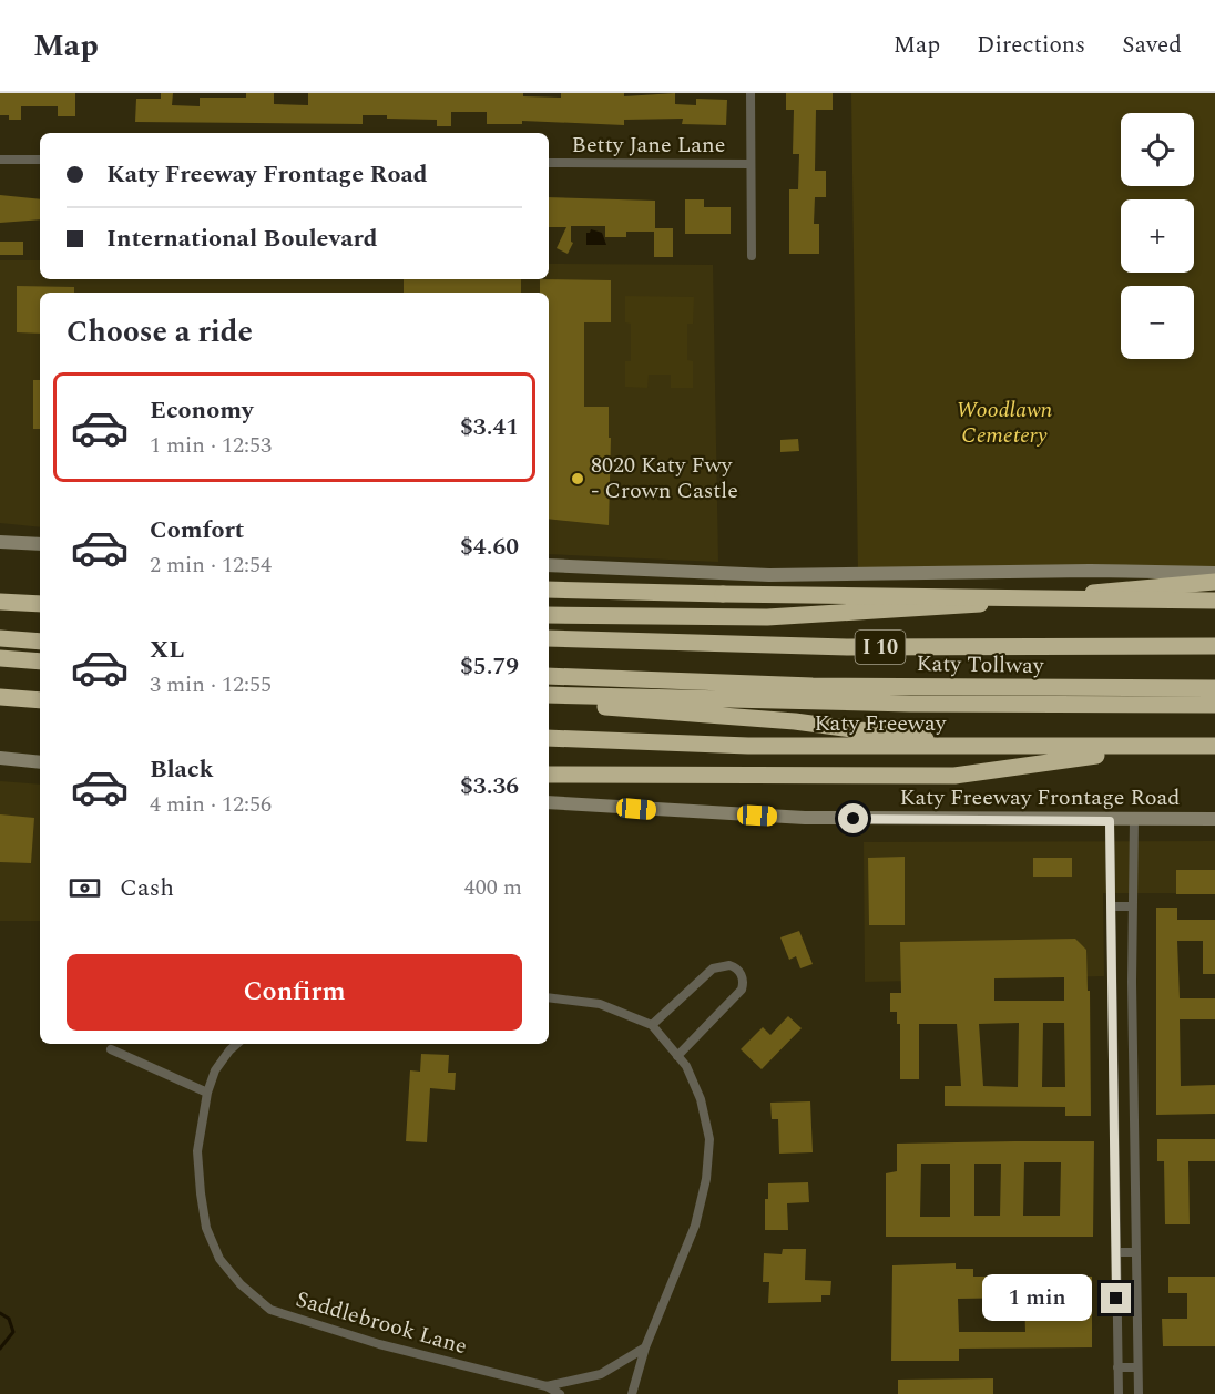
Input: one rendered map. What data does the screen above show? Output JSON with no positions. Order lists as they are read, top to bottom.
{
  "streets": {
    "highway": ["I 10", "Katy Tollway", "Katy Freeway"],
    "main road": ["Katy Freeway Frontage Road"],
    "street": ["Betty Jane Lane", "Saddlebrook Lane"]
  },
  "parks": ["Woodlawn Cemetery"],
  "places": ["8020 Katy Fwy - Crown Castle"],
  "page": {
    "header": "Map",
    "nav": ["Map", "Directions", "Saved"],
    "map_buttons": ["+", "−"],
    "banner": ["Katy Freeway Frontage Road", "International Boulevard"],
    "heading": "Choose a ride",
    "list": [
      {
        "name": "Economy",
        "note": "1 min · 12:53",
        "value": "$3.41"
      },
      {
        "name": "Comfort",
        "note": "2 min · 12:54",
        "value": "$4.60"
      },
      {
        "name": "XL",
        "note": "3 min · 12:55",
        "value": "$5.79"
      },
      {
        "name": "Black",
        "note": "4 min · 12:56",
        "value": "$3.36"
      }
    ],
    "pay": ["Cash", "400 m"],
    "buttons": "Confirm",
    "bubble": "1 min"
  }
}
